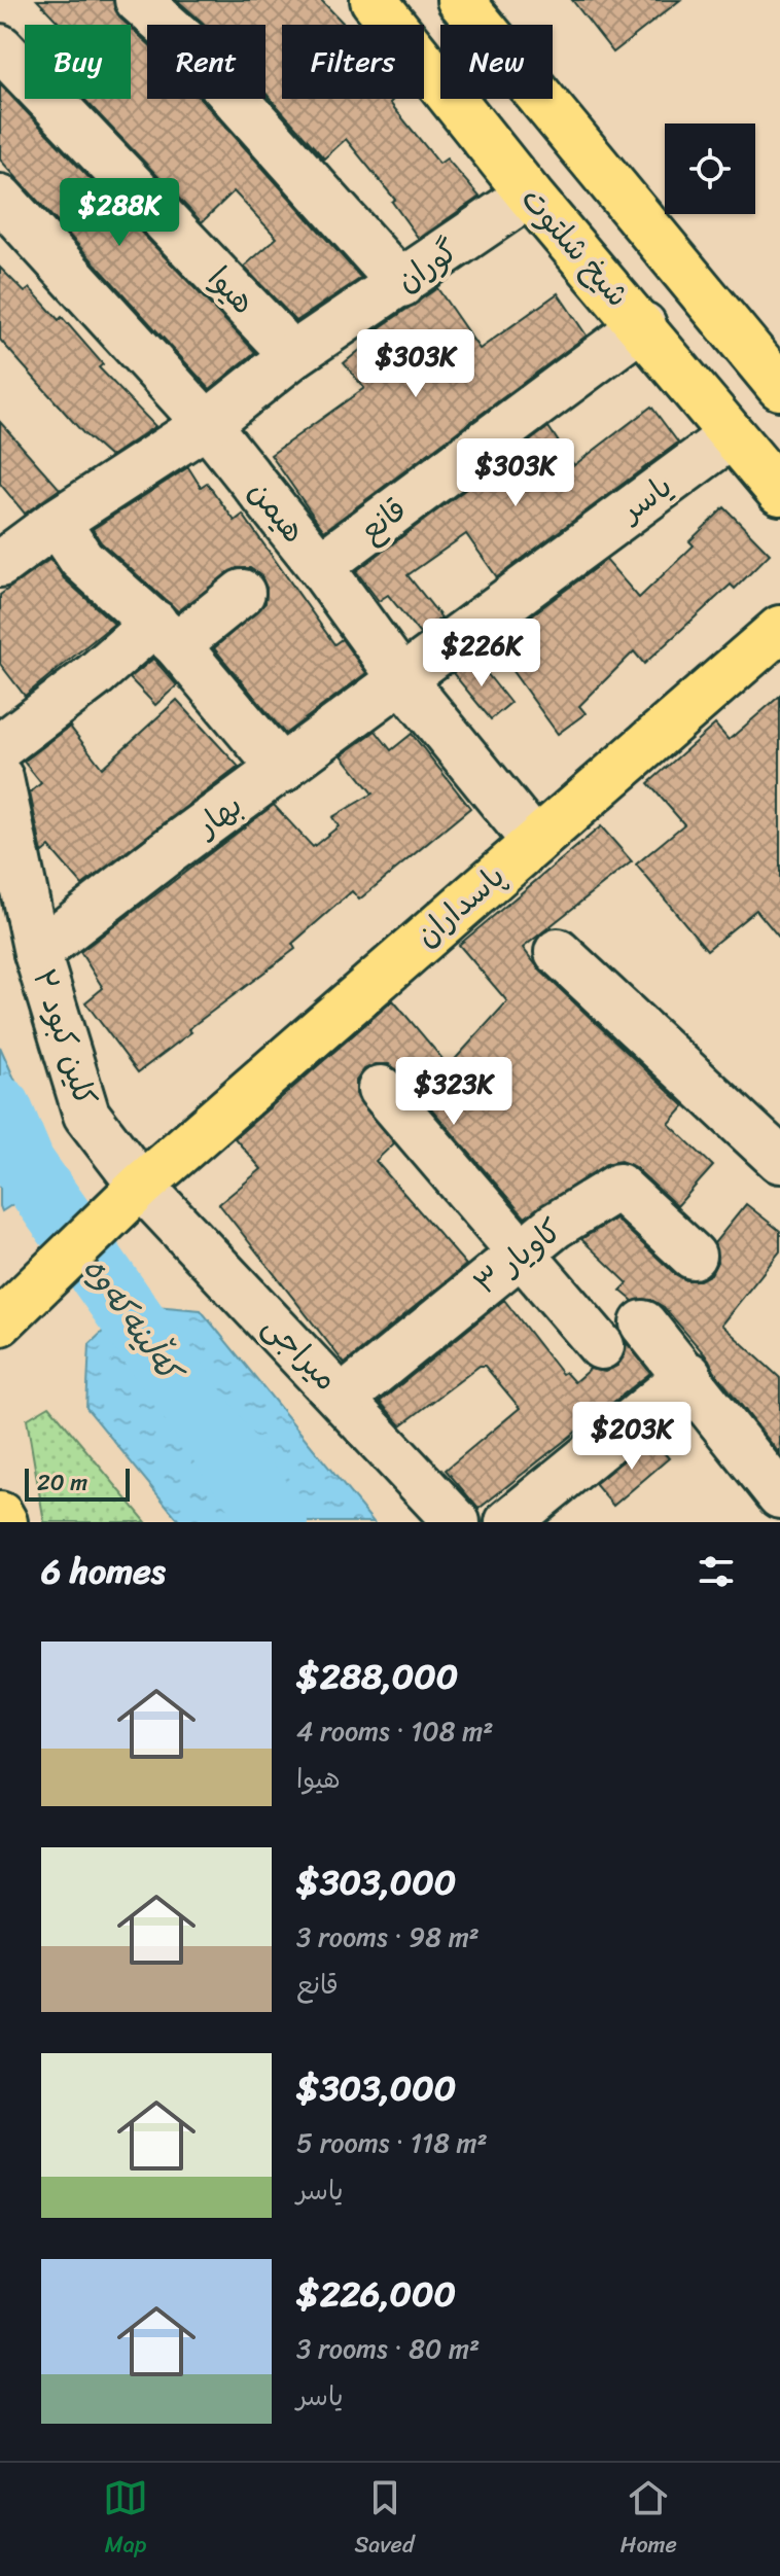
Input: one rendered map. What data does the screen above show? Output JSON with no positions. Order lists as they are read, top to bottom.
{
  "streets": {
    "main road": ["شیخ شلتوت", "پاسداران"],
    "street": [
      "گوران",
      "هیوا",
      "یاسر",
      "هیمن",
      "قانع",
      "بهار",
      "کلین کبود ۲",
      "کاویار ۳",
      "میراجی"
    ]
  },
  "crossings": [
    ["شیخ شلتوت", "گوران"],
    ["شیخ شلتوت", "یاسر"],
    ["شیخ شلتوت", "قانع"],
    ["گوران", "هیوا"],
    ["گوران", "هیمن"],
    ["یاسر", "هیمن"],
    ["یاسر", "بهار"],
    ["هیمن", "قانع"],
    ["هیمن", "بهار"],
    ["هیمن", "پاسداران"],
    ["بهار", "کلین کبود ۲"],
    ["پاسداران", "کلین کبود ۲"],
    ["پاسداران", "میراجی"],
    ["کلین کبود ۲", "میراجی"],
    ["کاویار ۳", "میراجی"]
  ],
  "water": ["کەڵینەکەوە"],
  "scale_bar": "20 m",
  "page": {
    "chip": [
      "Buy",
      "Rent",
      "Filters",
      "New"
    ],
    "price": [
      "$288K",
      "$303K",
      "$303K",
      "$226K",
      "$323K",
      "$203K"
    ],
    "scale": "20 m",
    "heading": "6 homes",
    "list": [
      {
        "name": "$288,000",
        "note": "4 rooms · 108 m² · هیوا"
      },
      {
        "name": "$303,000",
        "note": "3 rooms · 98 m² · قانع"
      },
      {
        "name": "$303,000",
        "note": "5 rooms · 118 m² · یاسر"
      },
      {
        "name": "$226,000",
        "note": "3 rooms · 80 m² · یاسر"
      }
    ],
    "tabs": ["Map", "Saved", "Home"]
  }
}
